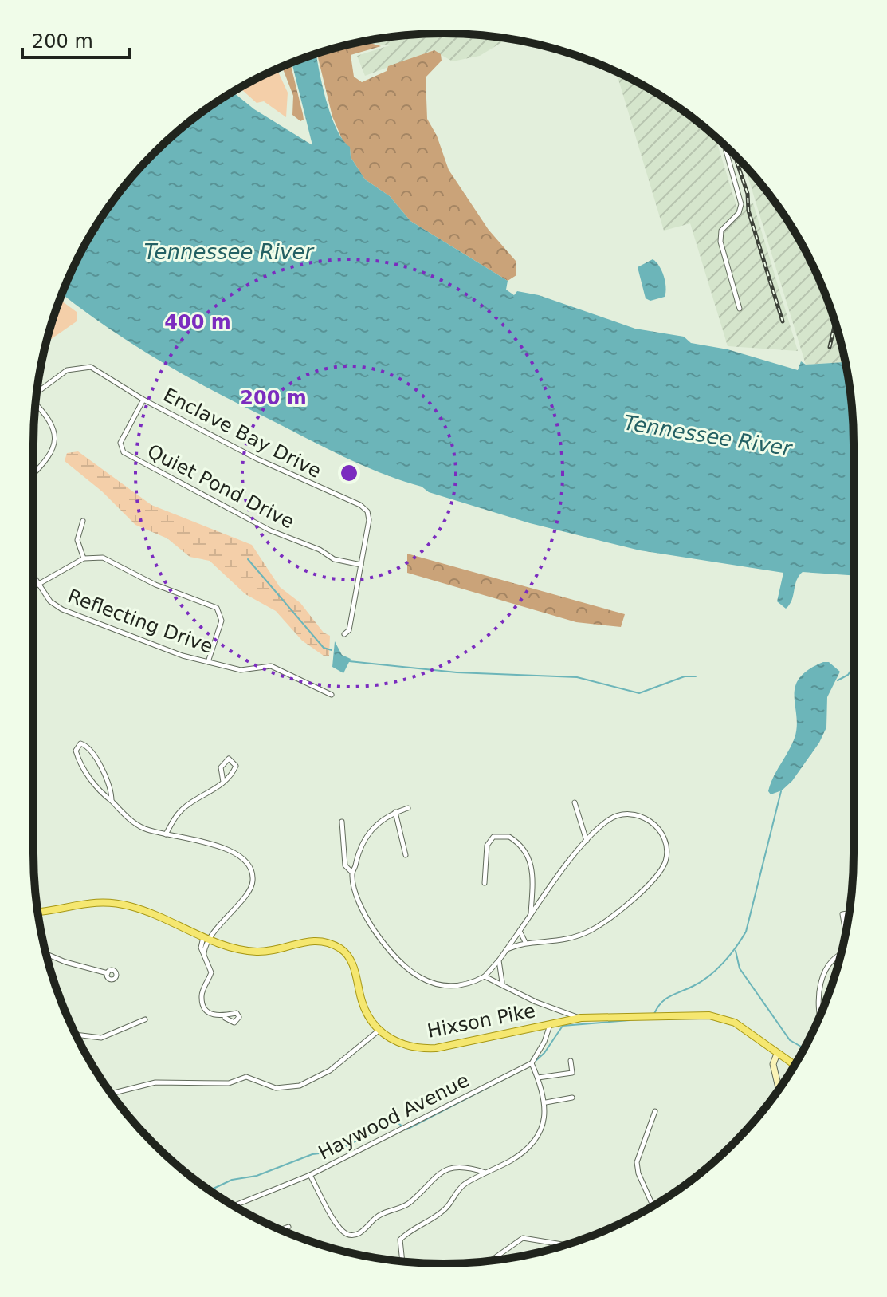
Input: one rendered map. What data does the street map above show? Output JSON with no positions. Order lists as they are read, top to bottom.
{
  "streets": {
    "main road": ["Hixson Pike"],
    "street": [
      "Enclave Bay Drive",
      "Quiet Pond Drive",
      "Reflecting Drive",
      "Haywood Avenue"
    ]
  },
  "crossings": [
    ["Enclave Bay Drive", "Quiet Pond Drive"]
  ],
  "water": ["Tennessee River"],
  "scale_bar": "200 m",
  "rings": ["400 m", "200 m"]
}
